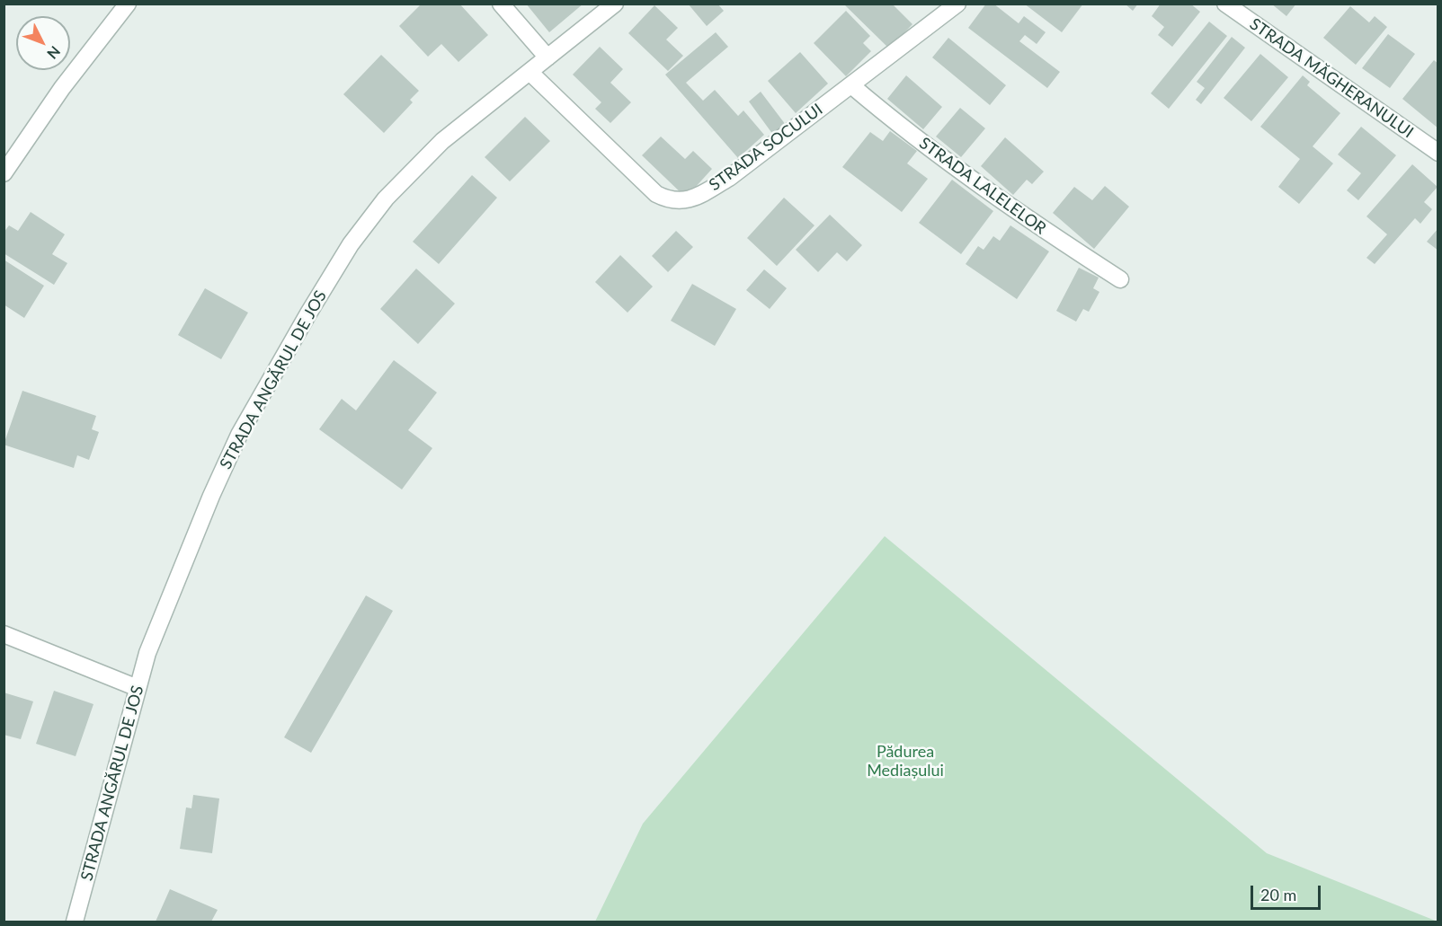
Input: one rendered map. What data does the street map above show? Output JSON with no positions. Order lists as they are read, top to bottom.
{
  "streets": {
    "street": [
      "STRADA MĂGHERANULUI",
      "STRADA SOCULUI",
      "STRADA LALELELOR",
      "STRADA ANGĂRUL DE JOS"
    ]
  },
  "crossings": [
    ["STRADA SOCULUI", "STRADA LALELELOR"],
    ["STRADA SOCULUI", "STRADA ANGĂRUL DE JOS"]
  ],
  "parks": ["Pădurea Mediașului"],
  "scale_bar": "20 m",
  "north": "bottom right"
}
